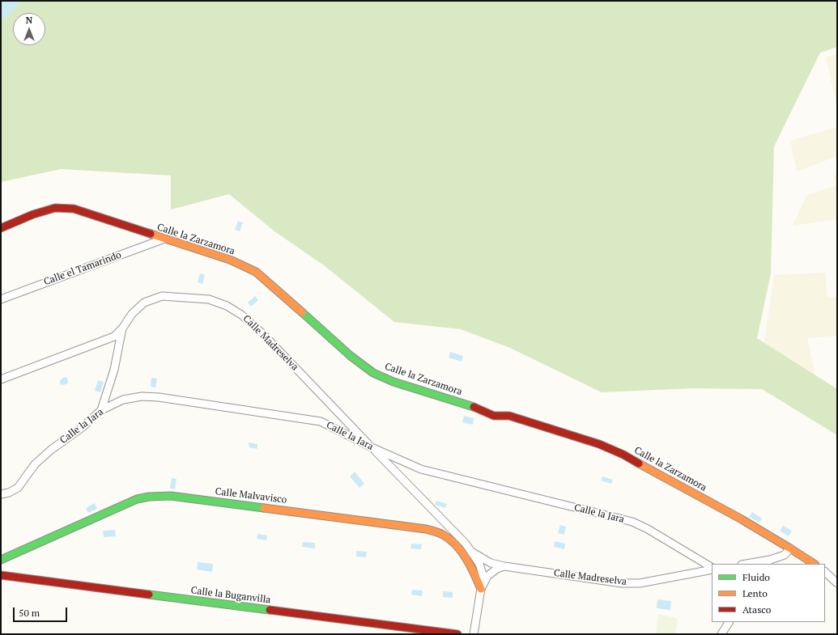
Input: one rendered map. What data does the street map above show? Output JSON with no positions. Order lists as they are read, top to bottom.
{
  "streets": {
    "street": [
      "Calle la Zarzamora",
      "Calle el Tamarindo",
      "Calle Madreselva",
      "Calle la Jara",
      "Calle Malvavisco",
      "Calle la Buganvilla"
    ]
  },
  "crossings": [
    ["Calle la Zarzamora", "Calle el Tamarindo"],
    ["Calle Madreselva", "Calle la Jara"],
    ["Calle Madreselva", "Calle Malvavisco"]
  ],
  "legend": ["Fluido", "Lento", "Atasco"],
  "scale_bar": "50 m",
  "north": "top"
}
